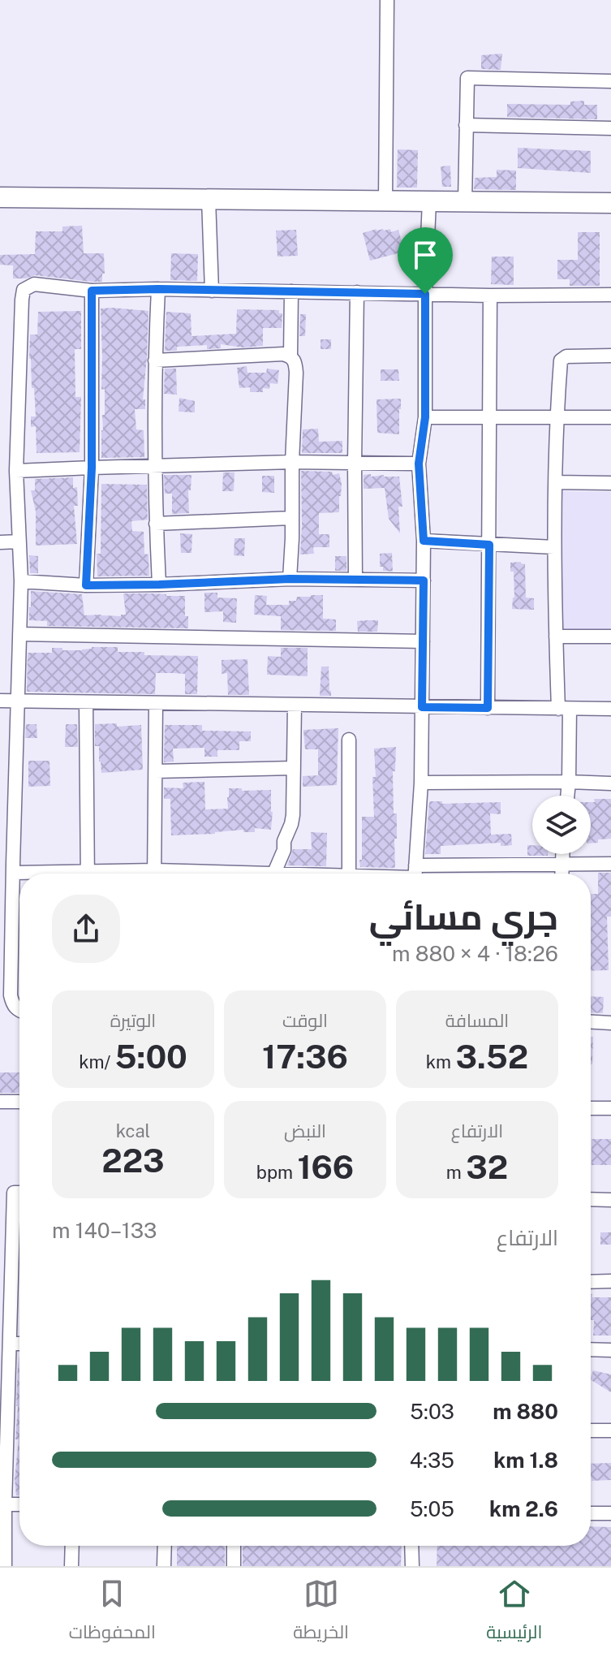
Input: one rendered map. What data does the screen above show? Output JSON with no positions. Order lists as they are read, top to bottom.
{
  "page": {
    "heading": ["جري مسائي", "18:26 · 4 × 880 m"],
    "stats": [
      ["المسافة", "3.52 km"],
      ["الوقت", "17:36"],
      ["الوتيرة", "5:00 /km"],
      ["الارتفاع", "32 m"],
      ["النبض", "166 bpm"],
      ["kcal", "223"]
    ],
    "chart": ["الارتفاع", "133–140 m"],
    "list": [
      {
        "name": "880 m",
        "note": "5:03"
      },
      {
        "name": "1.8 km",
        "note": "4:35"
      },
      {
        "name": "2.6 km",
        "note": "5:05"
      }
    ],
    "tabs": ["الرئيسية", "الخريطة", "المحفوظات"]
  }
}
